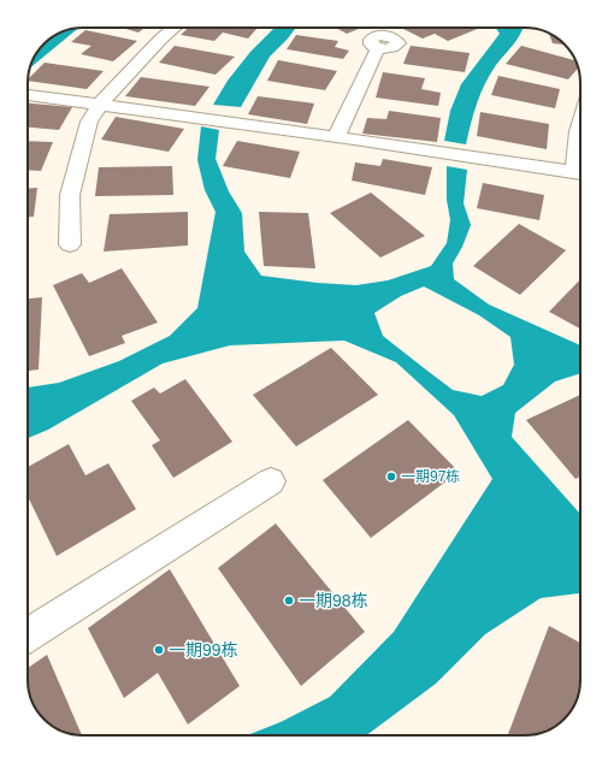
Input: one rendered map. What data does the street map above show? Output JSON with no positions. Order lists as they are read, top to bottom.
{
  "places": ["一期97栋", "一期98栋", "一期99栋"]
}
